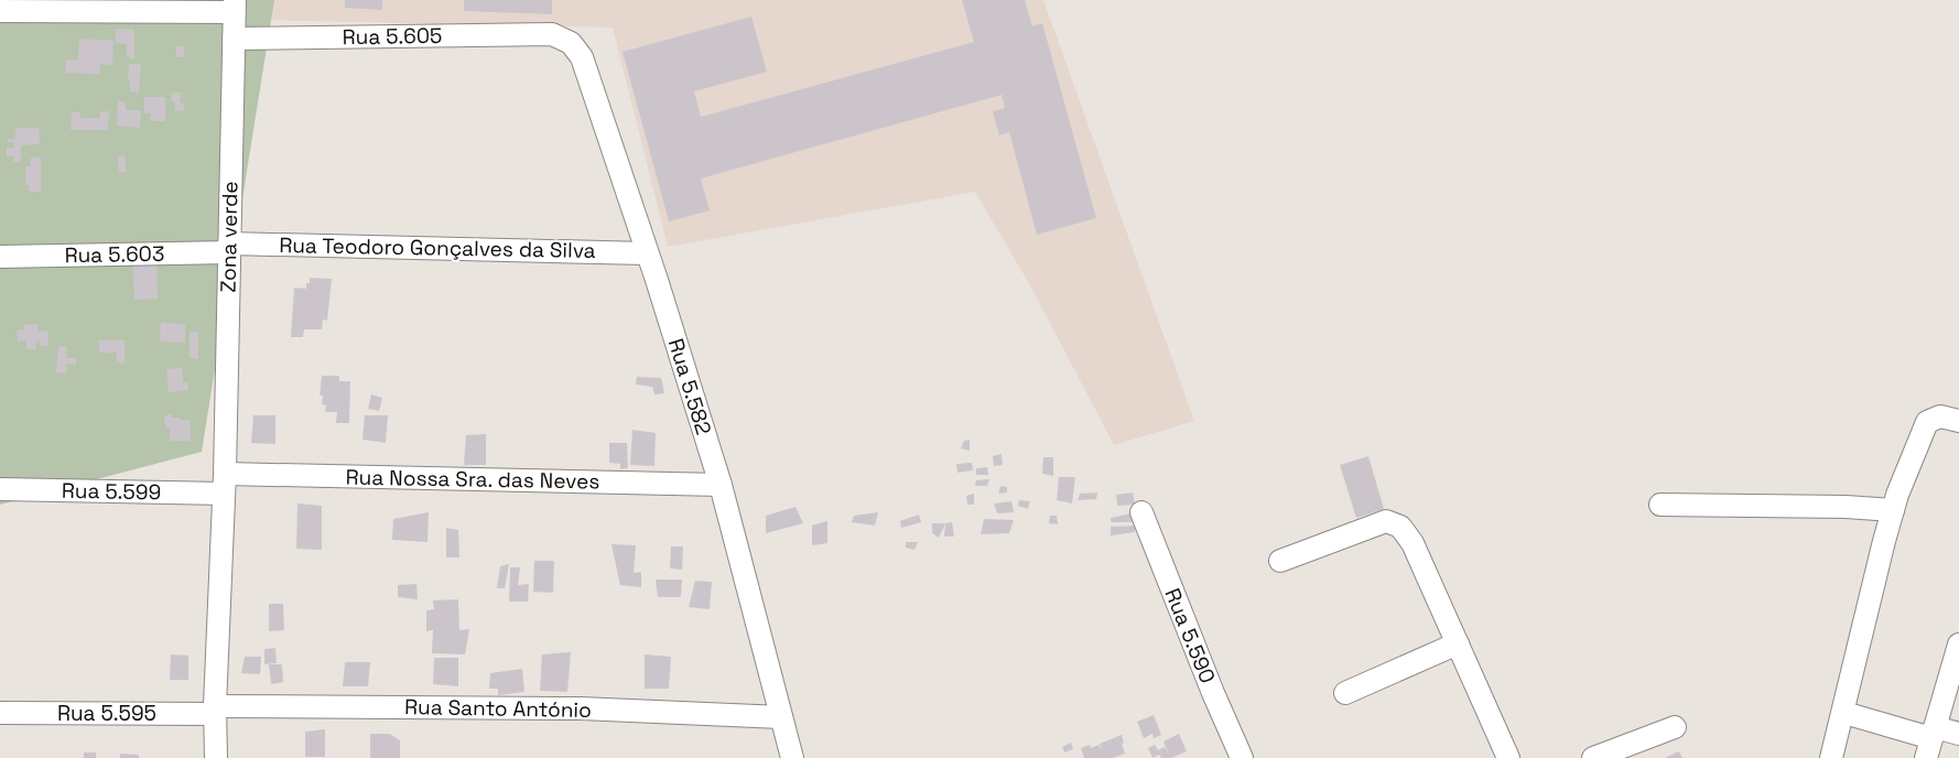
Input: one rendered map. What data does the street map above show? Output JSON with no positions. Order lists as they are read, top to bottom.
{
  "streets": {
    "street": [
      "Rua 5.605",
      "Zona verde",
      "Rua Teodoro Gonçalves da Silva",
      "Rua 5.603",
      "Rua 5.582",
      "Rua Nossa Sra. das Neves",
      "Rua 5.599",
      "Rua 5.590",
      "Rua Santo António",
      "Rua 5.595"
    ]
  },
  "crossings": [
    ["Rua 5.605", "Zona verde"],
    ["Rua 5.605", "Rua 5.582"],
    ["Zona verde", "Rua Teodoro Gonçalves da Silva"],
    ["Zona verde", "Rua 5.603"],
    ["Zona verde", "Rua Nossa Sra. das Neves"],
    ["Zona verde", "Rua 5.599"],
    ["Zona verde", "Rua Santo António"],
    ["Zona verde", "Rua 5.595"],
    ["Rua Teodoro Gonçalves da Silva", "Rua 5.603"],
    ["Rua Teodoro Gonçalves da Silva", "Rua 5.582"],
    ["Rua 5.582", "Rua Nossa Sra. das Neves"],
    ["Rua 5.582", "Rua Santo António"],
    ["Rua Nossa Sra. das Neves", "Rua 5.599"],
    ["Rua Santo António", "Rua 5.595"]
  ]
}
